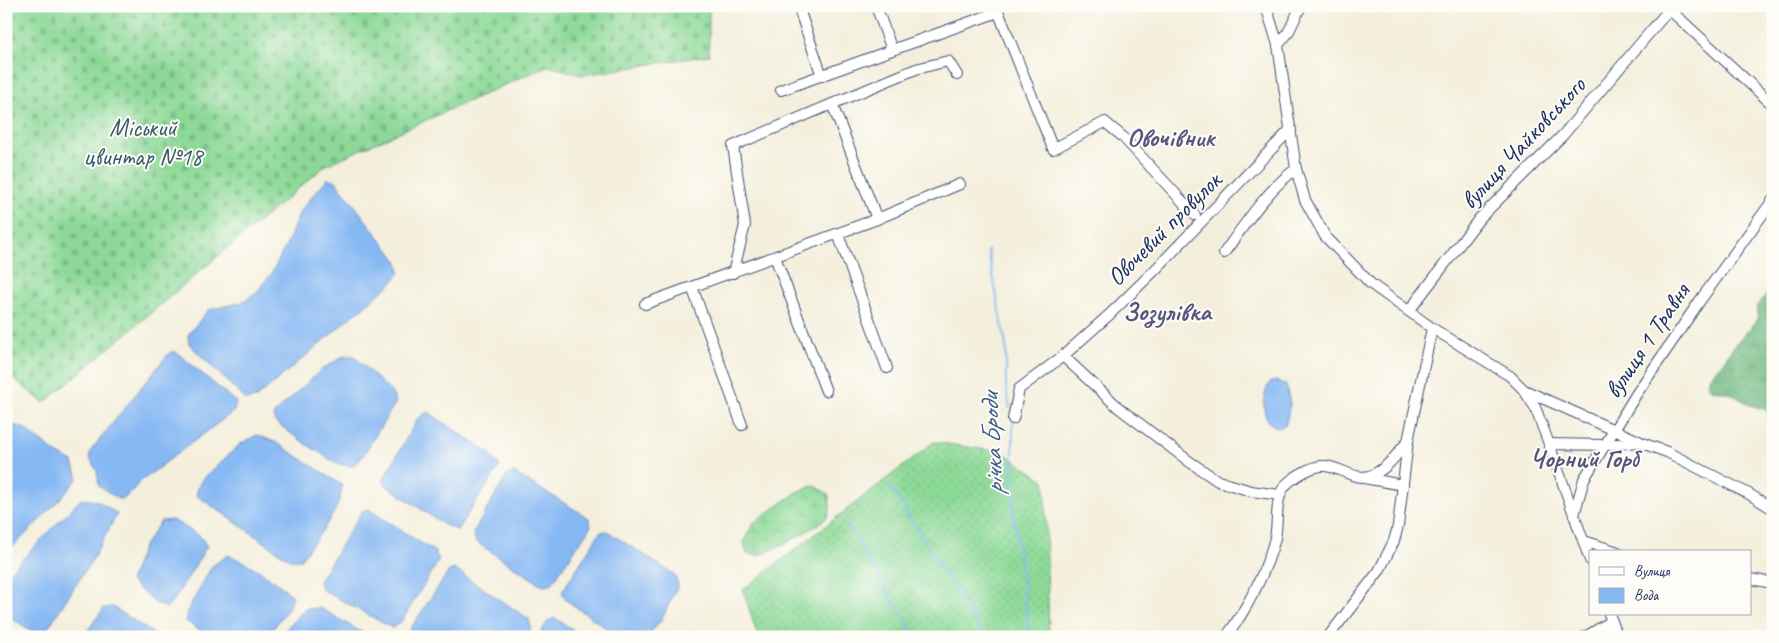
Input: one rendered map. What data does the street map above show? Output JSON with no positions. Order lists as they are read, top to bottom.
{
  "streets": {
    "street": ["вулиця Чайковського", "Овочевий провулок", "вулиця 1 Травня"]
  },
  "districts": ["Овочівник", "Зозулівка", "Чорний Горб"],
  "water": ["річка Броди"],
  "parks": ["Міський цвинтар №18"],
  "legend": ["Вулиця", "Вода"]
}
